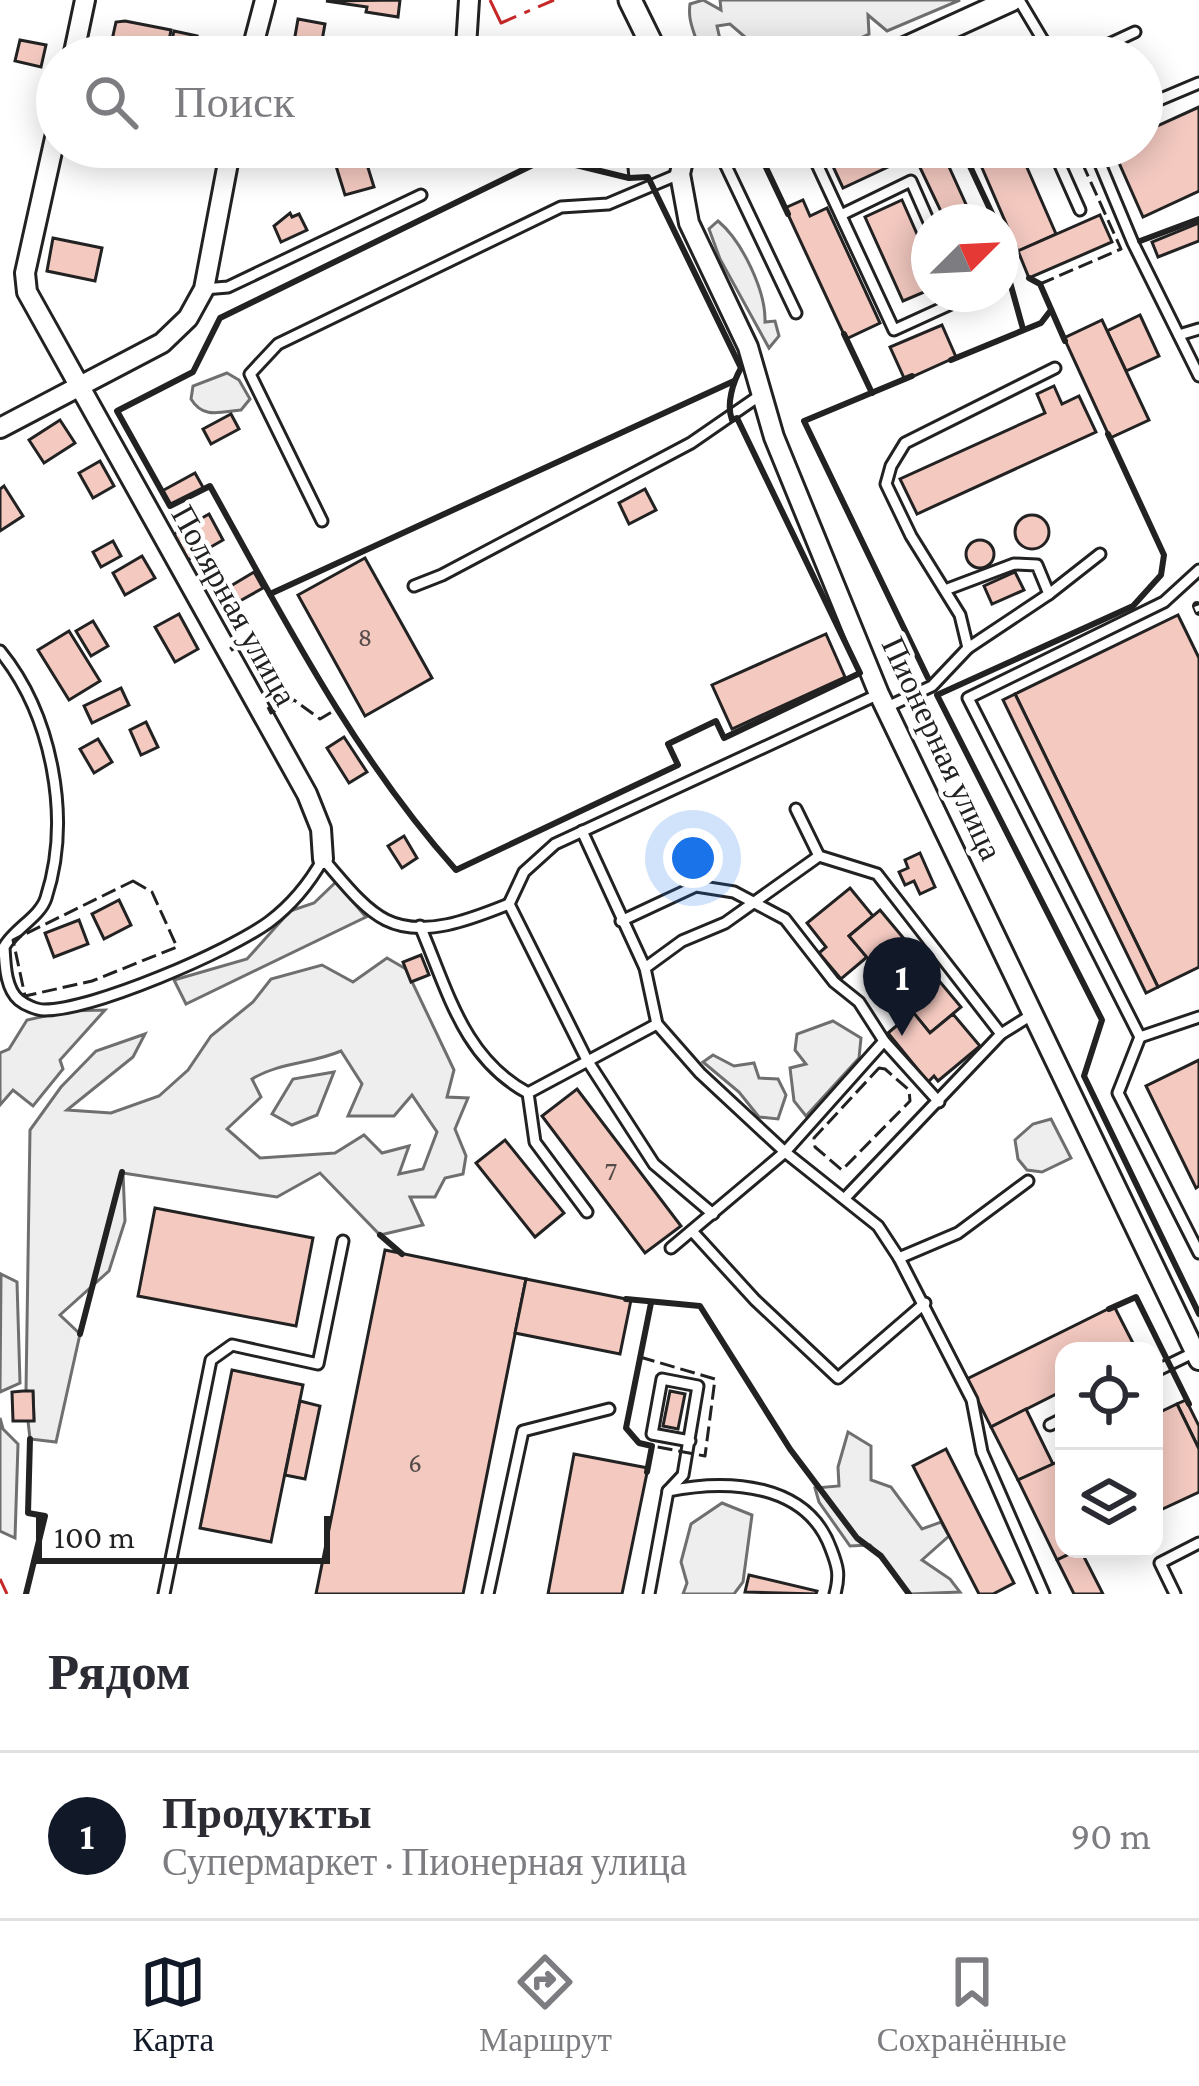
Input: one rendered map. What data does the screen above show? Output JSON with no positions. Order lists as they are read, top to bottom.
{
  "streets": {
    "street": ["Полярная улица", "Пионерная улица"]
  },
  "house_numbers": ["8", "7", "6"],
  "scale_bar": "100 m",
  "north": "top right",
  "page": {
    "search": "Поиск",
    "pins": "1",
    "scale": "100 m",
    "heading": "Рядом",
    "list": [
      {
        "mark": "1",
        "name": "Продукты",
        "note": "Супермаркет · Пионерная улица",
        "value": "90 m"
      }
    ],
    "nav": ["Карта", "Маршрут", "Сохранённые"]
  }
}
